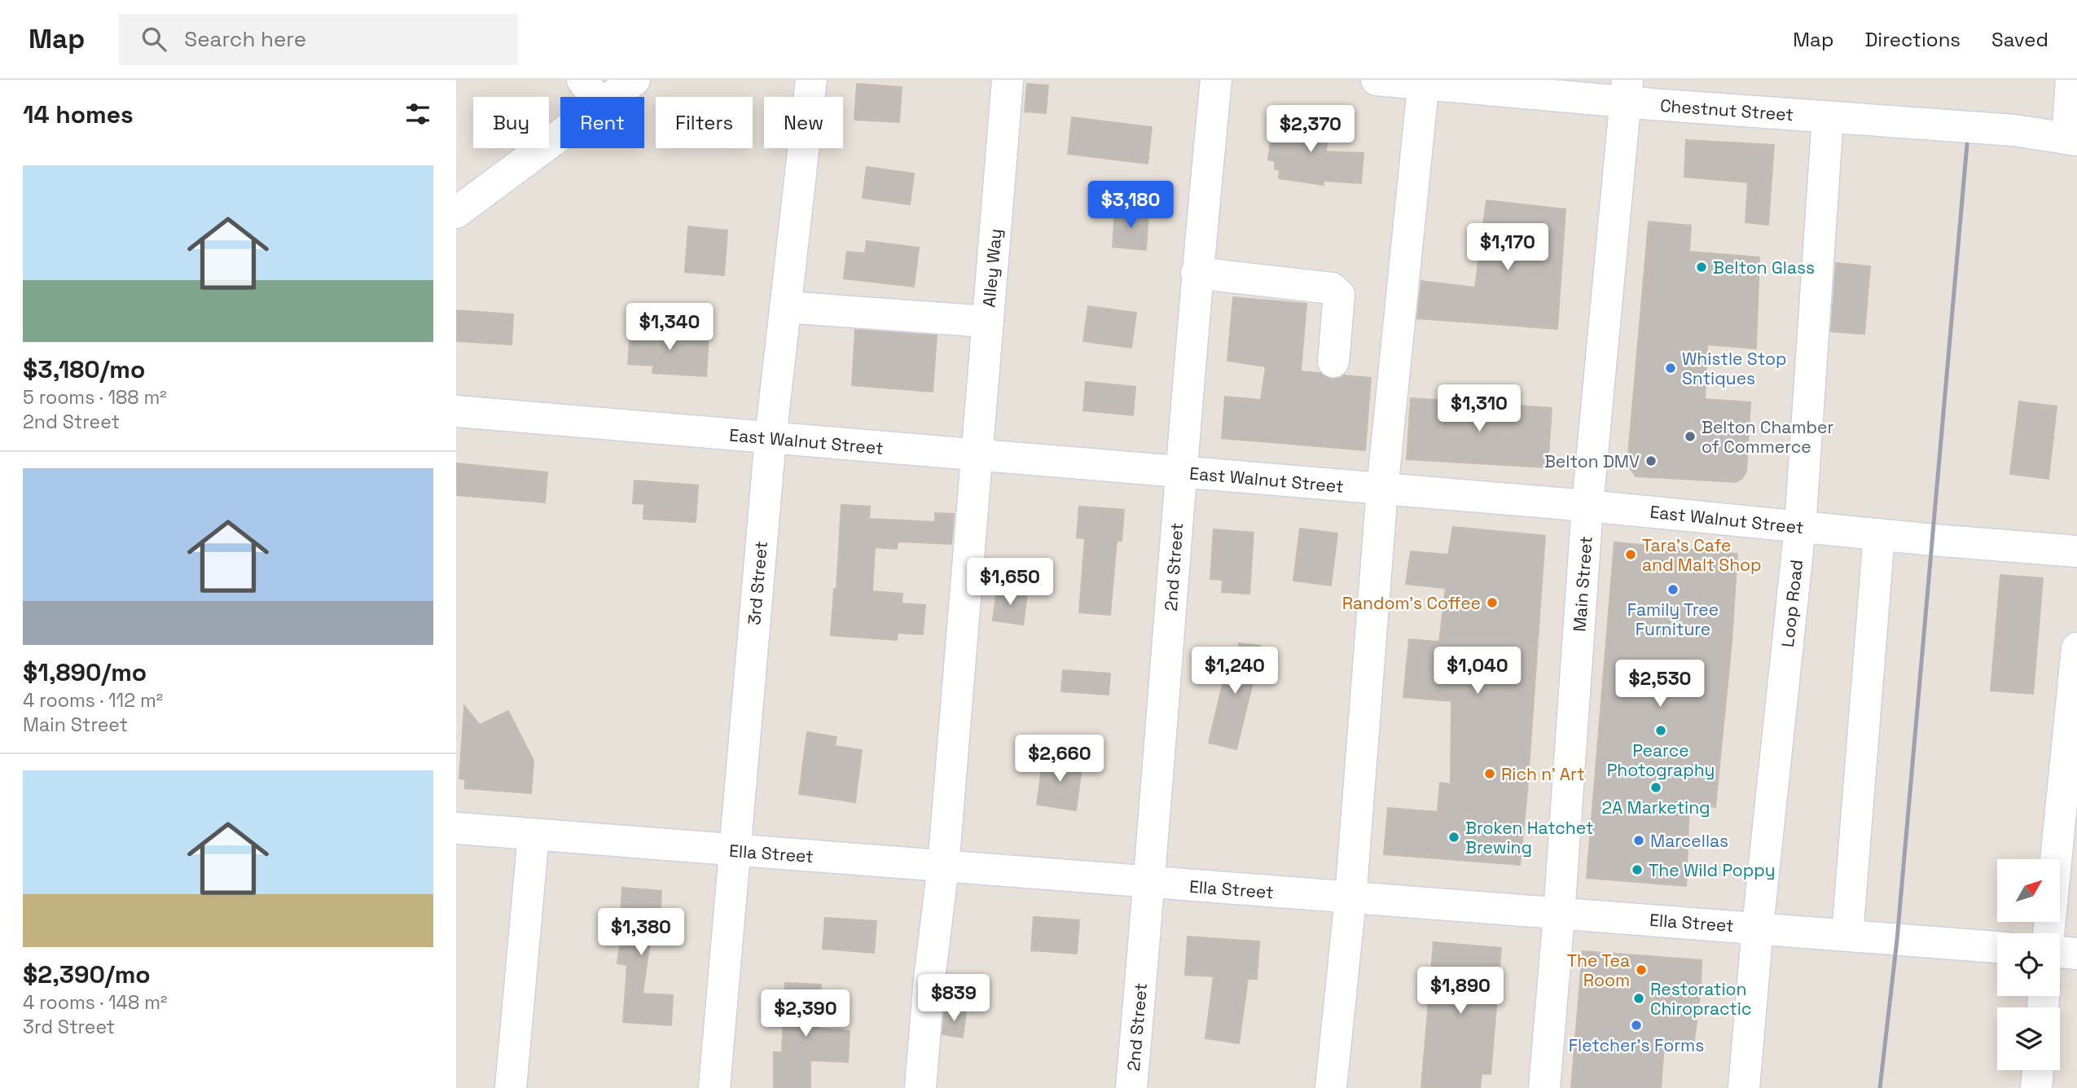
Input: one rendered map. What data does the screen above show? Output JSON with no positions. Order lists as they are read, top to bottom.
{
  "streets": {
    "street": [
      "Chestnut Street",
      "Alley Way",
      "East Walnut Street",
      "2nd Street",
      "3rd Street",
      "Main Street",
      "Loop Road",
      "Ella Street"
    ]
  },
  "crossings": [
    ["Chestnut Street", "Main Street"],
    ["Chestnut Street", "Loop Road"],
    ["Alley Way", "East Walnut Street"],
    ["Alley Way", "Ella Street"],
    ["East Walnut Street", "2nd Street"],
    ["East Walnut Street", "3rd Street"],
    ["East Walnut Street", "Main Street"],
    ["East Walnut Street", "Loop Road"],
    ["2nd Street", "Ella Street"],
    ["3rd Street", "Ella Street"],
    ["Main Street", "Ella Street"],
    ["Loop Road", "Ella Street"]
  ],
  "places": [
    "Belton Glass",
    "Whistle Stop Sntiques",
    "Belton Chamber of Commerce",
    "Belton DMV",
    "Tara's Cafe and Malt Shop",
    "Family Tree Furniture",
    "Random's Coffee",
    "Pearce Photography",
    "Rich n' Art",
    "2A Marketing",
    "Broken Hatchet Brewing",
    "Marcellas",
    "The Wild Poppy",
    "The Tea Room",
    "Restoration Chiropractic",
    "Fletcher's Forms"
  ],
  "north": "top right",
  "page": {
    "header": "Map",
    "search": "Search here",
    "nav": ["Map", "Directions", "Saved"],
    "heading": "14 homes",
    "chip": [
      "Buy",
      "Rent",
      "Filters",
      "New"
    ],
    "price": [
      "$2,370",
      "$3,180",
      "$1,170",
      "$1,340",
      "$1,310",
      "$1,650",
      "$1,240",
      "$1,040",
      "$2,530",
      "$2,660",
      "$1,380",
      "$1,890",
      "$839",
      "$2,390"
    ],
    "list": [
      {
        "name": "$3,180/mo",
        "note": "5 rooms · 188 m² · 2nd Street"
      },
      {
        "name": "$1,890/mo",
        "note": "4 rooms · 112 m² · Main Street"
      },
      {
        "name": "$2,390/mo",
        "note": "4 rooms · 148 m² · 3rd Street"
      }
    ]
  }
}
